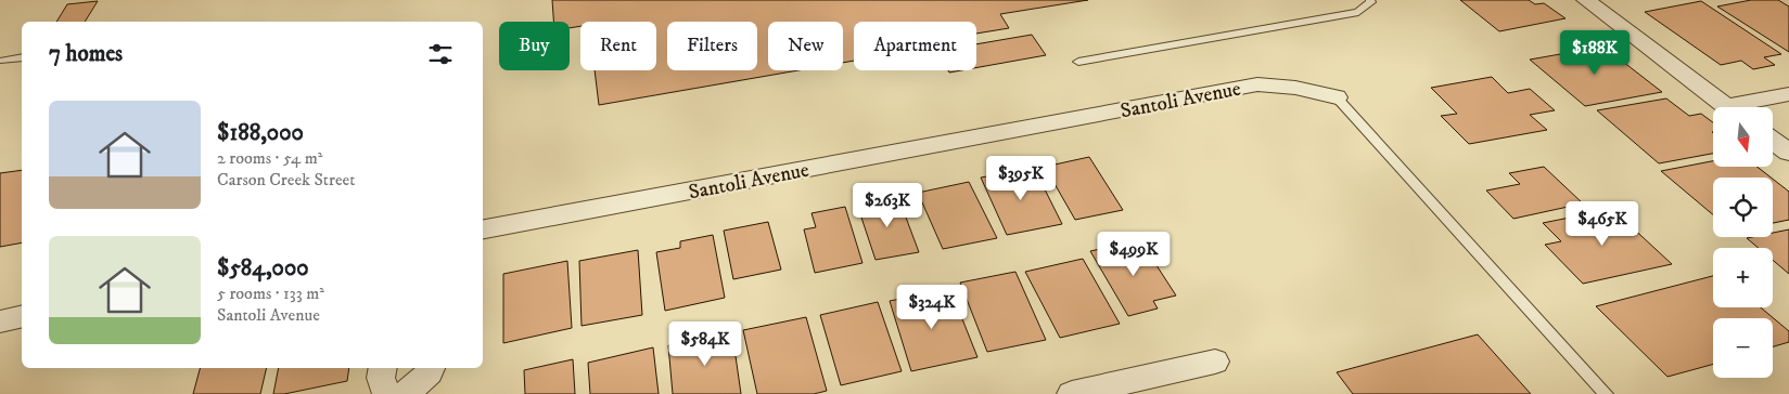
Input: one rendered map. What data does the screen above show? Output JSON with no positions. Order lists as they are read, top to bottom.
{
  "streets": {
    "street": ["Santoli Avenue"]
  },
  "north": "bottom",
  "page": {
    "chip": [
      "Buy",
      "Rent",
      "Filters",
      "New",
      "Apartment"
    ],
    "heading": "7 homes",
    "price": [
      "$188K",
      "$395K",
      "$263K",
      "$465K",
      "$499K",
      "$324K",
      "$584K"
    ],
    "list": [
      {
        "name": "$188,000",
        "note": "2 rooms · 54 m² · Carson Creek Street"
      },
      {
        "name": "$584,000",
        "note": "5 rooms · 133 m² · Santoli Avenue"
      }
    ],
    "map_buttons": ["+", "−"]
  }
}
